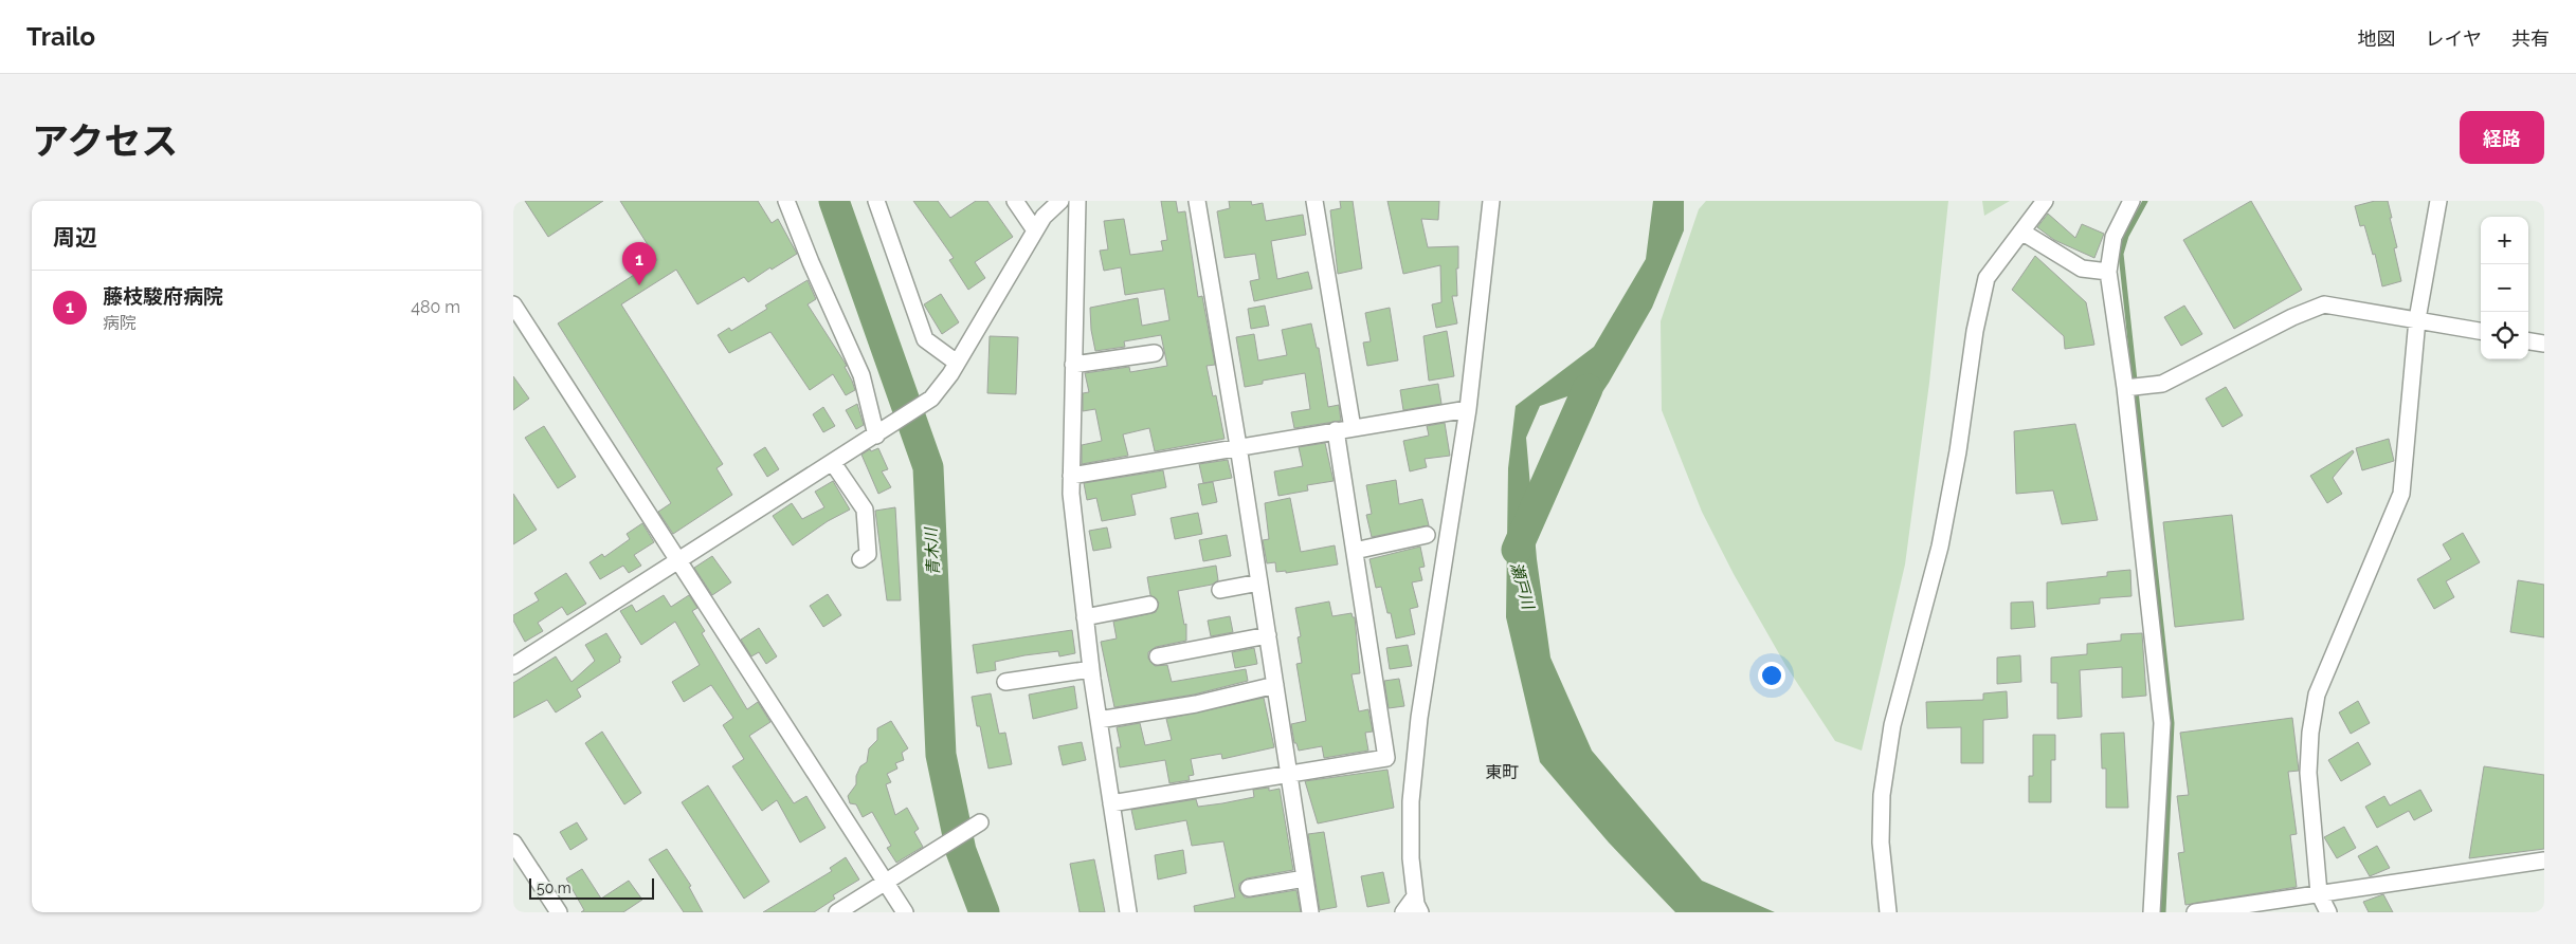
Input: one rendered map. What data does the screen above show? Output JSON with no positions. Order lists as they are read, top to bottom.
{
  "districts": ["東町"],
  "water": ["青木川", "瀬戸川"],
  "scale_bar": "50 m",
  "page": {
    "header": "Trailo",
    "nav": ["地図", "レイヤ", "共有"],
    "title": "アクセス",
    "buttons": "経路",
    "heading": "周辺",
    "map_buttons": ["+", "−"],
    "pins": "1",
    "list": [
      {
        "mark": "1",
        "name": "藤枝駿府病院",
        "note": "病院",
        "value": "480 m"
      }
    ],
    "scale": "50 m"
  }
}
